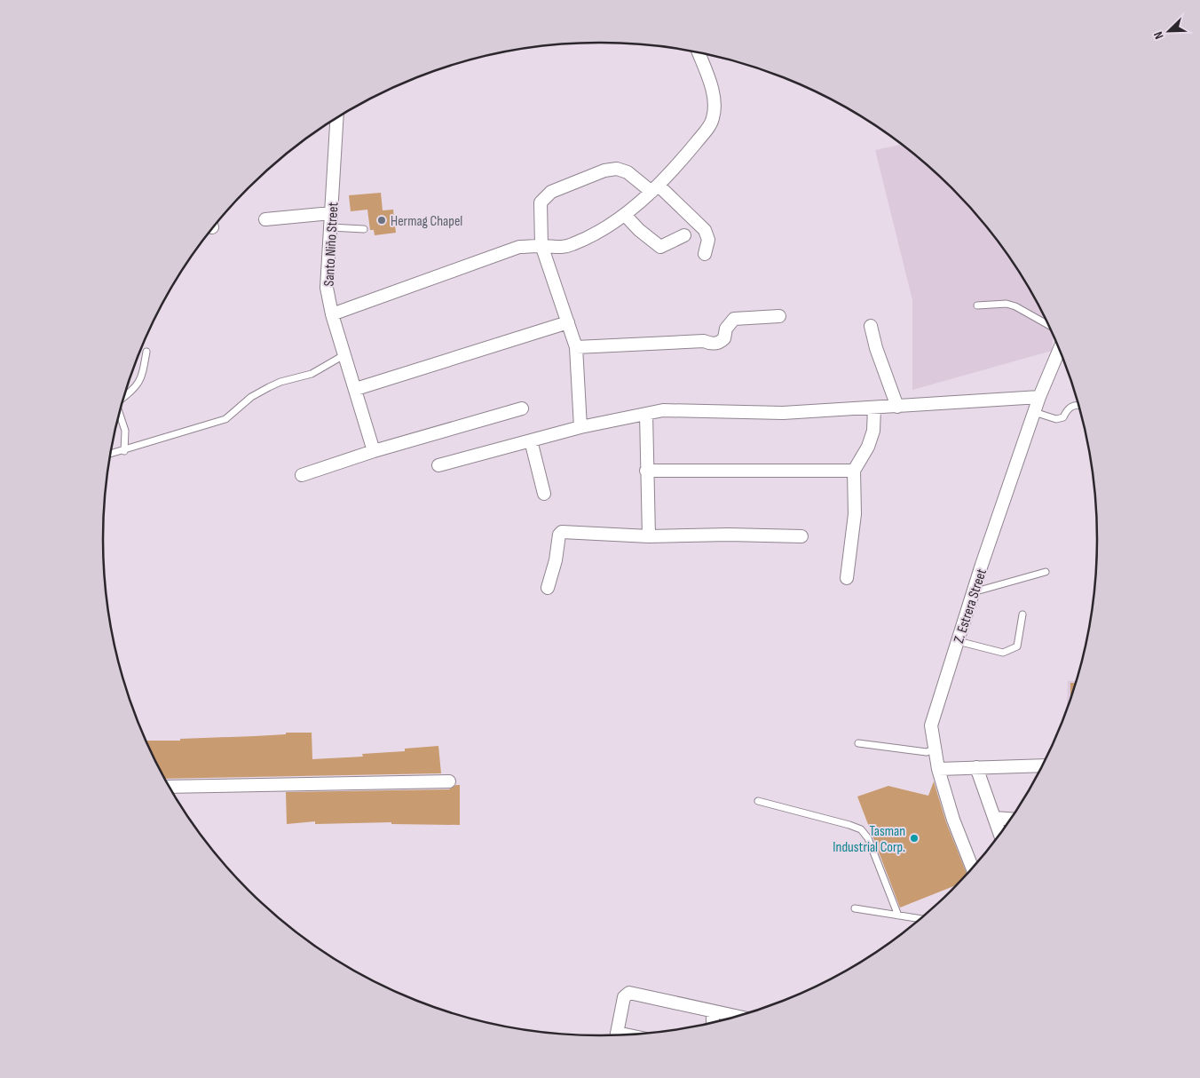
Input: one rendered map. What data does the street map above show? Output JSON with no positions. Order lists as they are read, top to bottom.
{
  "streets": {
    "street": ["Santo Niño Street", "Z. Estrera Street"]
  },
  "places": ["Hermag Chapel", "Tasman Industrial Corp."],
  "north": "bottom left"
}
